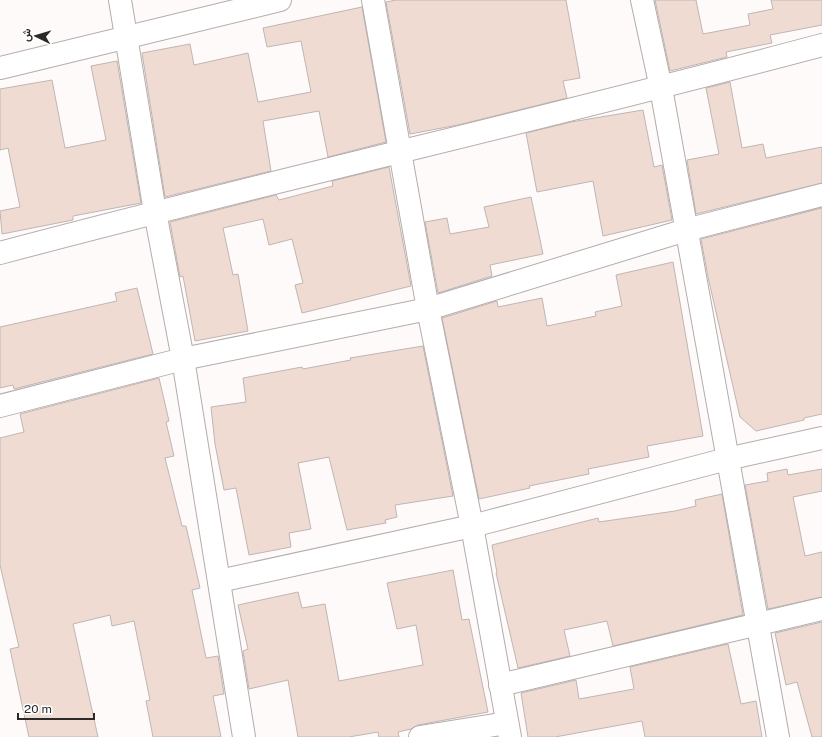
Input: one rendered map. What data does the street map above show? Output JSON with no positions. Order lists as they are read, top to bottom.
{
  "scale_bar": "20 m",
  "north": "left"
}
